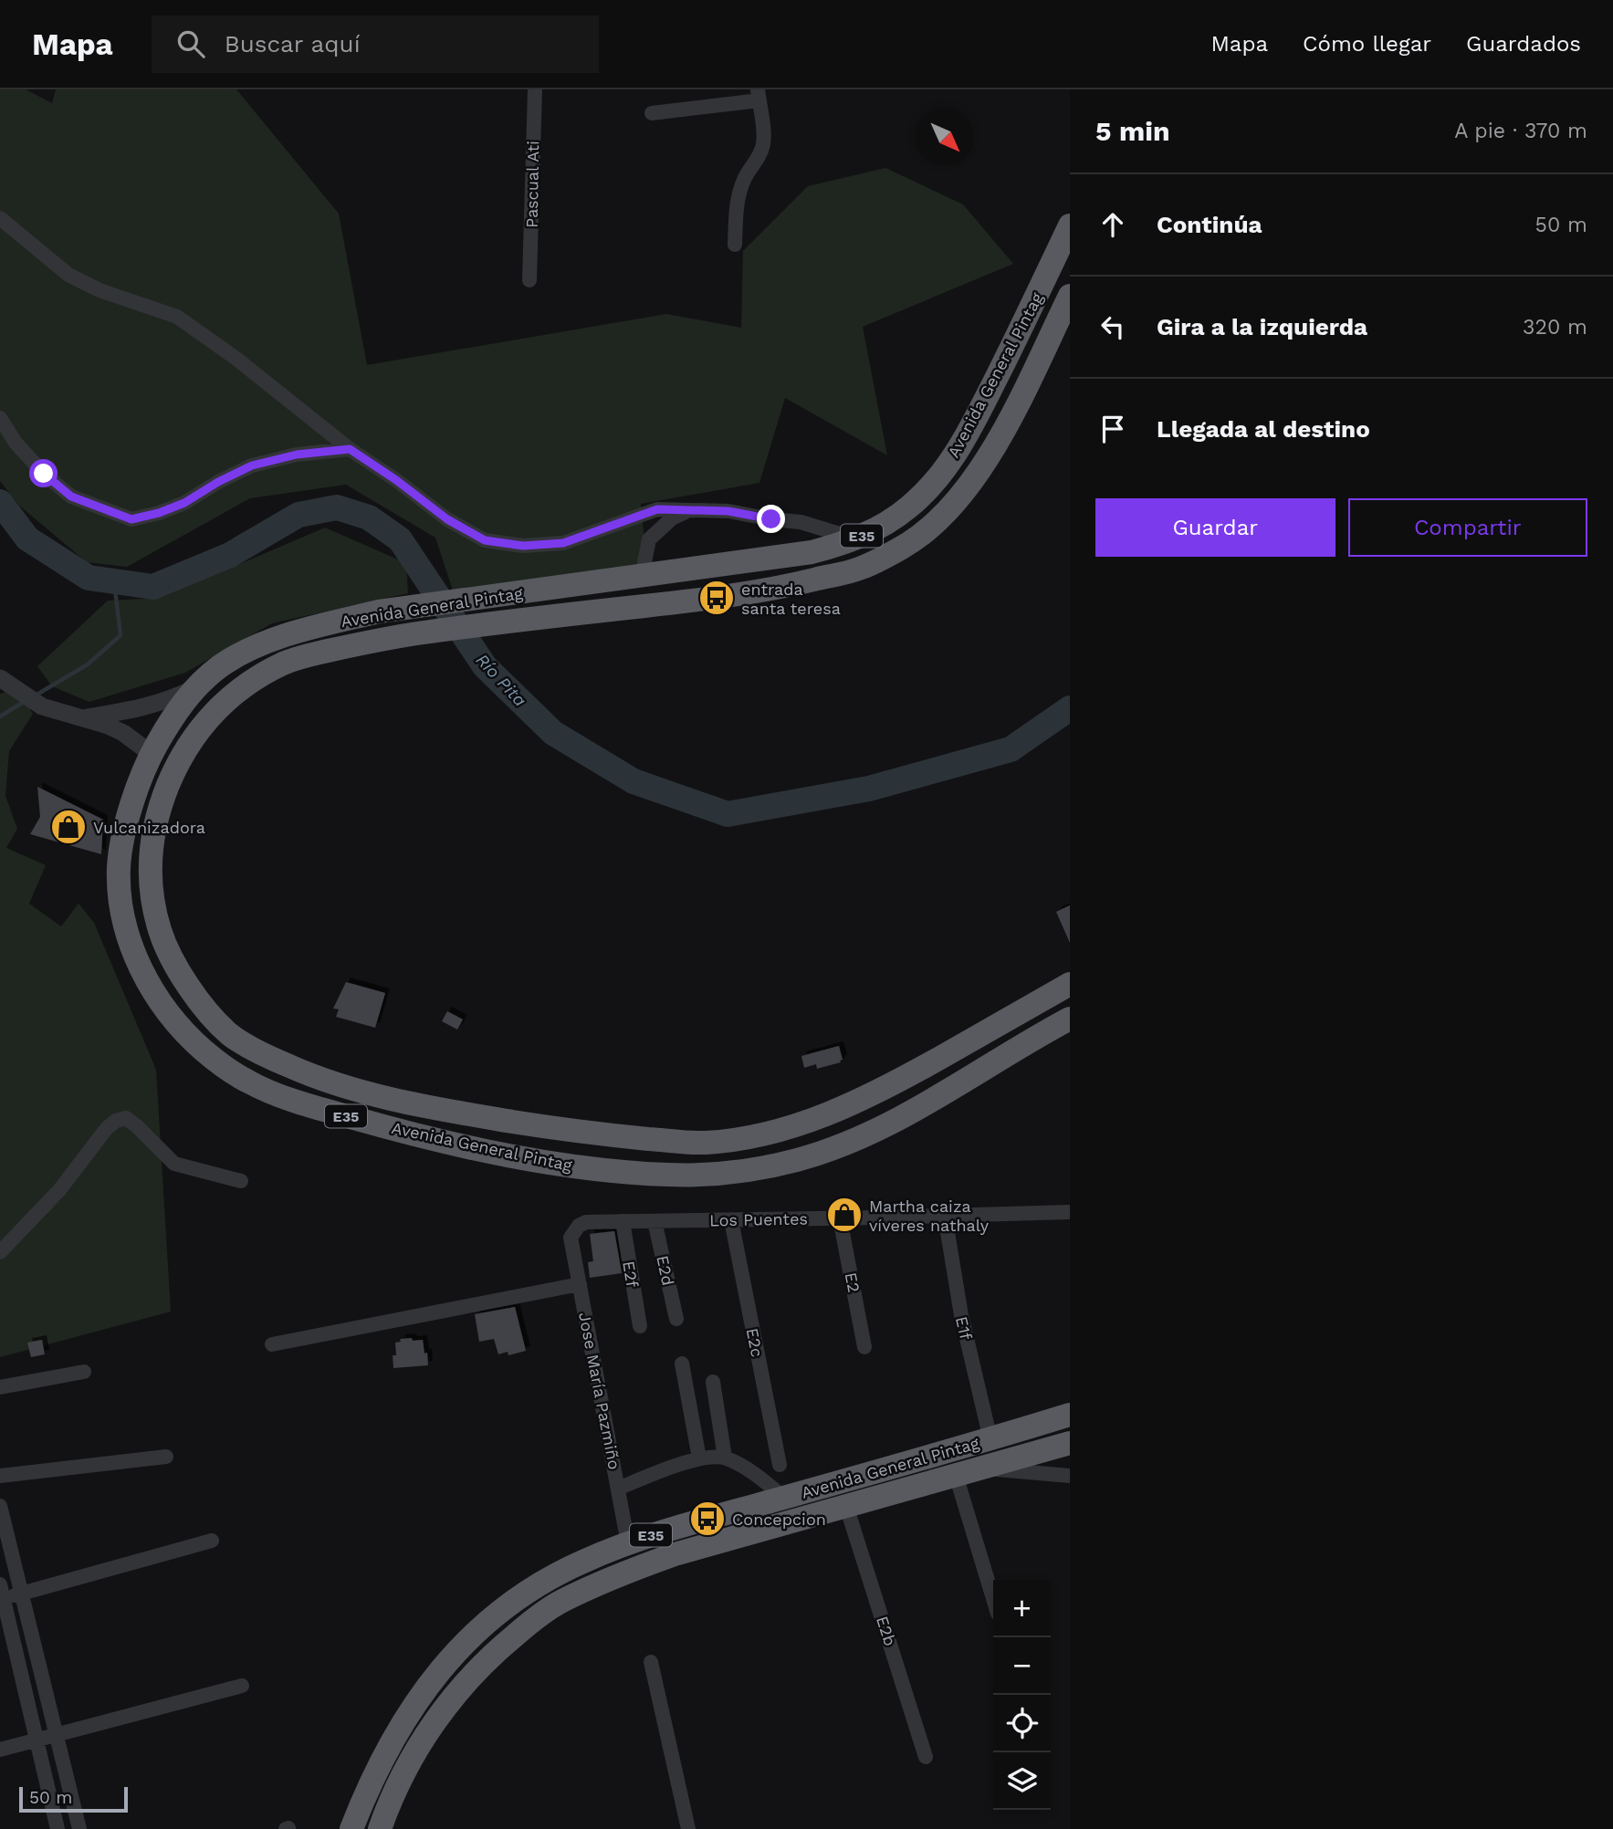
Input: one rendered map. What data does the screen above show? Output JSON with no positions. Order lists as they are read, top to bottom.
{
  "streets": {
    "highway": ["Avenida General Pintag", "E35"],
    "street": [
      "Pascual Ati",
      "Los Puentes",
      "E2d",
      "E2f",
      "E2",
      "E1f",
      "E2c",
      "Jose María Pazmiño",
      "E2b"
    ]
  },
  "crossings": [
    ["Avenida General Pintag", "E1f"],
    ["Avenida General Pintag", "Jose María Pazmiño"],
    ["Avenida General Pintag", "E2b"],
    ["Los Puentes", "E2d"],
    ["Los Puentes", "E2f"],
    ["Los Puentes", "E2"],
    ["Los Puentes", "E1f"],
    ["Los Puentes", "E2c"],
    ["Los Puentes", "Jose María Pazmiño"]
  ],
  "water": ["Río Pita"],
  "places": {
    "bus stop": ["entrada santa teresa", "Concepcion"],
    "shop": ["Vulcanizadora", "Martha caiza víveres nathaly"]
  },
  "scale_bar": "50 m",
  "north": "bottom right",
  "page": {
    "header": "Mapa",
    "search": "Buscar aquí",
    "nav": ["Mapa", "Cómo llegar", "Guardados"],
    "heading": ["5 min", "A pie · 370 m"],
    "list": [
      ["Continúa", "50 m"],
      ["Gira a la izquierda", "320 m"],
      "Llegada al destino"
    ],
    "buttons": ["Guardar", "Compartir"],
    "map_buttons": ["+", "−"],
    "scale": "50 m"
  }
}
